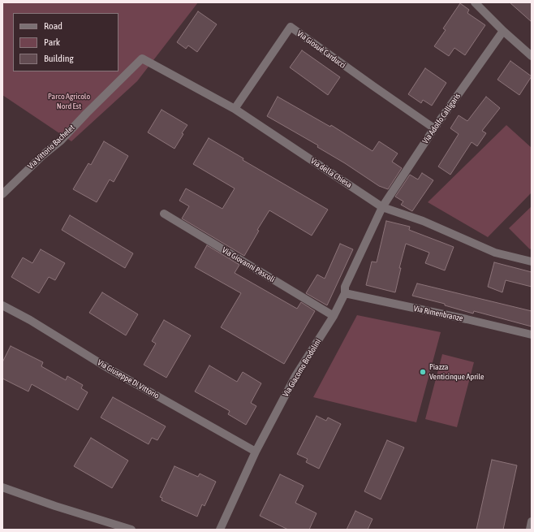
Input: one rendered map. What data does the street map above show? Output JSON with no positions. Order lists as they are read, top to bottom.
{
  "streets": {
    "street": [
      "Via Giosuè Carducci",
      "Via Adolfo Calligaris",
      "Via Vittorio Bachelet",
      "Via della Chiesa",
      "Via Giovanni Pascoli",
      "Via Rimenbranze",
      "Via Giacomo Brodolini",
      "Via Giuseppe Di Vittorio"
    ]
  },
  "crossings": [
    ["Via Giosuè Carducci", "Via Adolfo Calligaris"],
    ["Via Giosuè Carducci", "Via della Chiesa"],
    ["Via Adolfo Calligaris", "Via della Chiesa"],
    ["Via Adolfo Calligaris", "Via Giacomo Brodolini"],
    ["Via Vittorio Bachelet", "Via della Chiesa"],
    ["Via della Chiesa", "Via Giacomo Brodolini"],
    ["Via Giovanni Pascoli", "Via Giacomo Brodolini"],
    ["Via Rimenbranze", "Via Giacomo Brodolini"],
    ["Via Giacomo Brodolini", "Via Giuseppe Di Vittorio"]
  ],
  "parks": ["Parco Agricolo Nord Est"],
  "places": ["Piazza Venticinque Aprile"],
  "legend": ["Road", "Park", "Building"]
}
